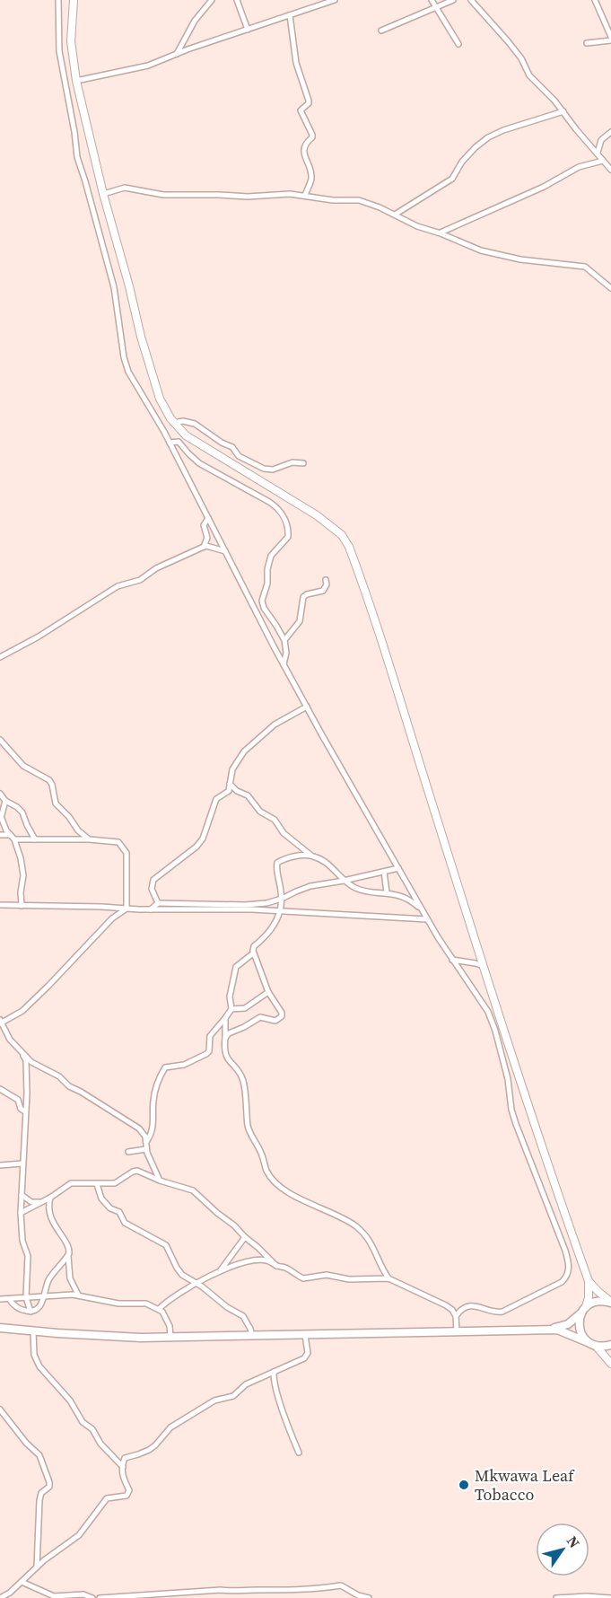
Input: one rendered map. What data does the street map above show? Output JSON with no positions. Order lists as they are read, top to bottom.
{
  "places": ["Mkwawa Leaf Tobacco"],
  "north": "top right"
}
